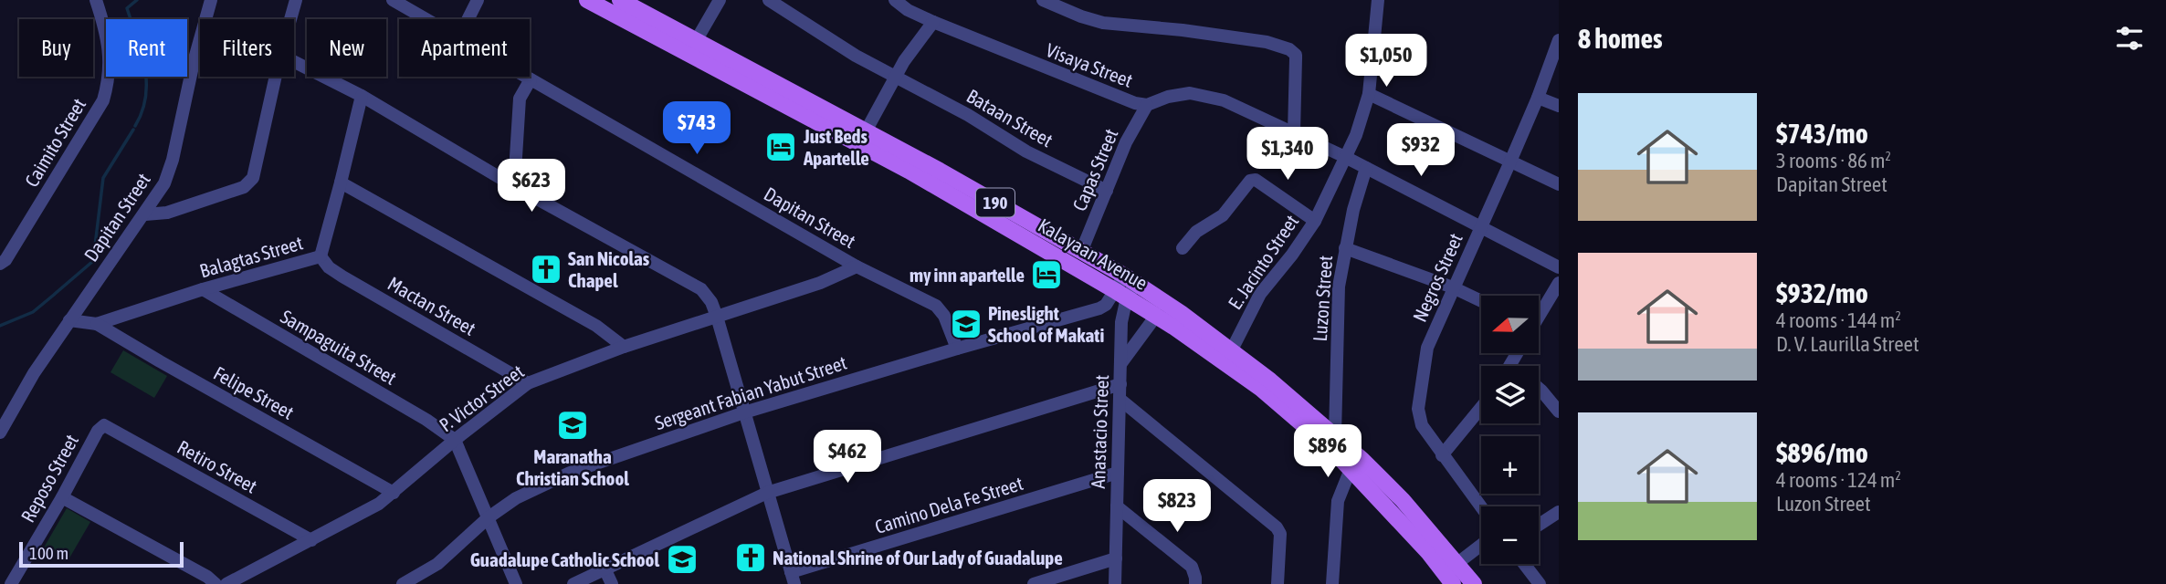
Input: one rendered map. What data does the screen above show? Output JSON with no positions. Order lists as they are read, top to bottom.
{
  "streets": {
    "main road": ["190", "Kalayaan Avenue"],
    "street": [
      "Visaya Street",
      "Bataan Street",
      "Caimito Street",
      "Capas Street",
      "Dapitan Street",
      "Balagtas Street",
      "E. Jacinto Street",
      "Negros Street",
      "Luzon Street",
      "Mactan Street",
      "Sampaguita Street",
      "Felipe Street",
      "Sergeant Fabian Yabut Street",
      "P. Victor Street",
      "Anastacio Street",
      "Retiro Street",
      "Reposo Street",
      "Camino Dela Fe Street"
    ]
  },
  "crossings": [
    ["Visaya Street", "Capas Street"],
    ["Visaya Street", "E. Jacinto Street"],
    ["Visaya Street", "Negros Street"],
    ["Visaya Street", "Luzon Street"],
    ["Bataan Street", "Capas Street"],
    ["Capas Street", "Kalayaan Avenue"],
    ["Dapitan Street", "Balagtas Street"],
    ["Dapitan Street", "Sergeant Fabian Yabut Street"],
    ["Dapitan Street", "P. Victor Street"],
    ["Kalayaan Avenue", "E. Jacinto Street"],
    ["Kalayaan Avenue", "Luzon Street"],
    ["Kalayaan Avenue", "Sergeant Fabian Yabut Street"],
    ["Kalayaan Avenue", "Anastacio Street"],
    ["Balagtas Street", "Mactan Street"],
    ["Balagtas Street", "Sampaguita Street"],
    ["Balagtas Street", "Felipe Street"],
    ["Mactan Street", "P. Victor Street"],
    ["Sampaguita Street", "P. Victor Street"],
    ["Felipe Street", "P. Victor Street"],
    ["Sergeant Fabian Yabut Street", "Anastacio Street"],
    ["P. Victor Street", "Retiro Street"],
    ["Anastacio Street", "Camino Dela Fe Street"],
    ["Retiro Street", "Reposo Street"]
  ],
  "places": {
    "hotel": ["Just Beds Apartelle", "my inn apartelle"],
    "church": ["San Nicolas Chapel", "National Shrine of Our Lady of Guadalupe"],
    "school or university": ["Pineslight School of Makati", "Maranatha Christian School", "Guadalupe Catholic School"]
  },
  "scale_bar": "100 m",
  "north": "left",
  "page": {
    "heading": "8 homes",
    "chip": [
      "Buy",
      "Rent",
      "Filters",
      "New",
      "Apartment"
    ],
    "price": [
      "$1,050",
      "$743",
      "$932",
      "$1,340",
      "$623",
      "$896",
      "$462",
      "$823"
    ],
    "list": [
      {
        "name": "$743/mo",
        "note": "3 rooms · 86 m² · Dapitan Street"
      },
      {
        "name": "$932/mo",
        "note": "4 rooms · 144 m² · D. V. Laurilla Street"
      },
      {
        "name": "$896/mo",
        "note": "4 rooms · 124 m² · Luzon Street"
      }
    ],
    "map_buttons": ["+", "−"],
    "scale": "100 m"
  }
}
